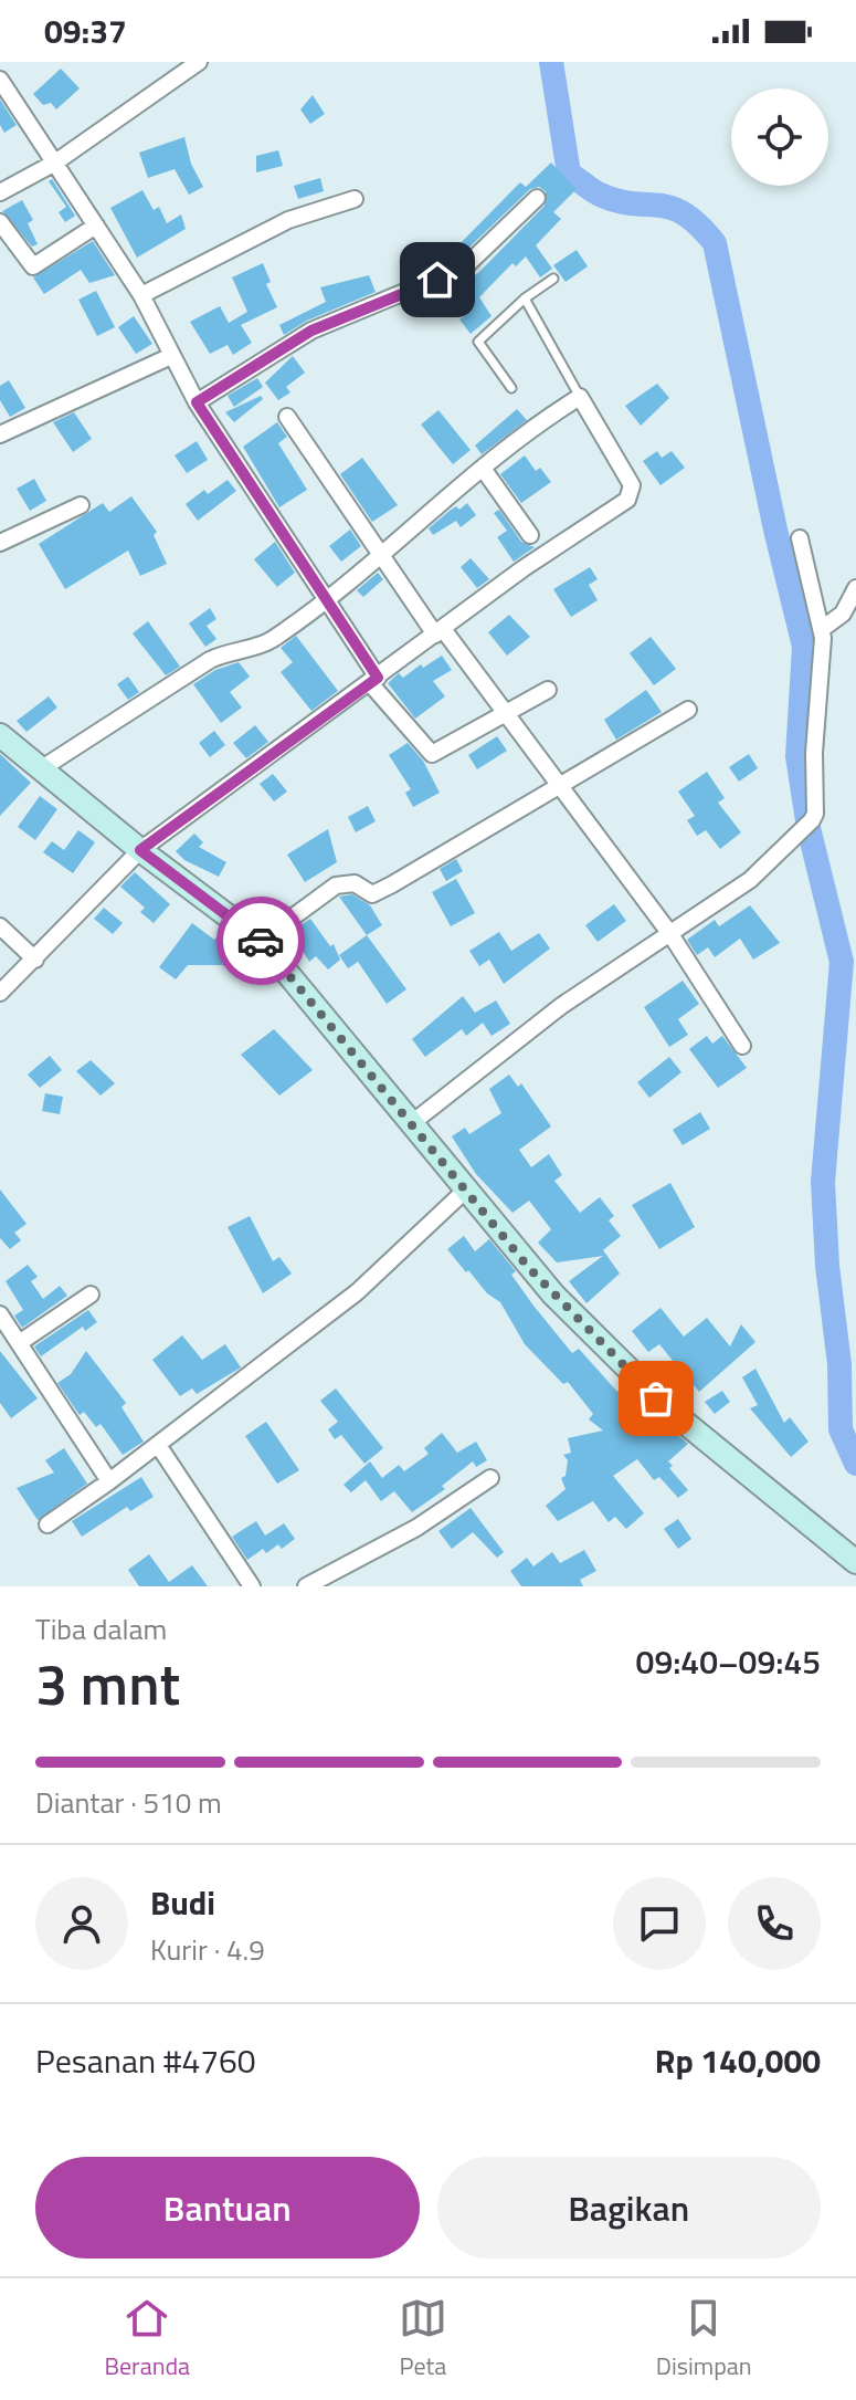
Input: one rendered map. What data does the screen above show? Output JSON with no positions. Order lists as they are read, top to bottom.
{
  "page": {
    "status": "09:37",
    "heading": ["3 mnt", "Tiba dalam", "09:40–09:45"],
    "panel": [
      "Budi",
      "Kurir · 4.9",
      "Pesanan #4760",
      "Rp 140,000"
    ],
    "bar": "Diantar · 510 m",
    "buttons": ["Bantuan", "Bagikan"],
    "tabs": ["Beranda", "Peta", "Disimpan"]
  }
}
